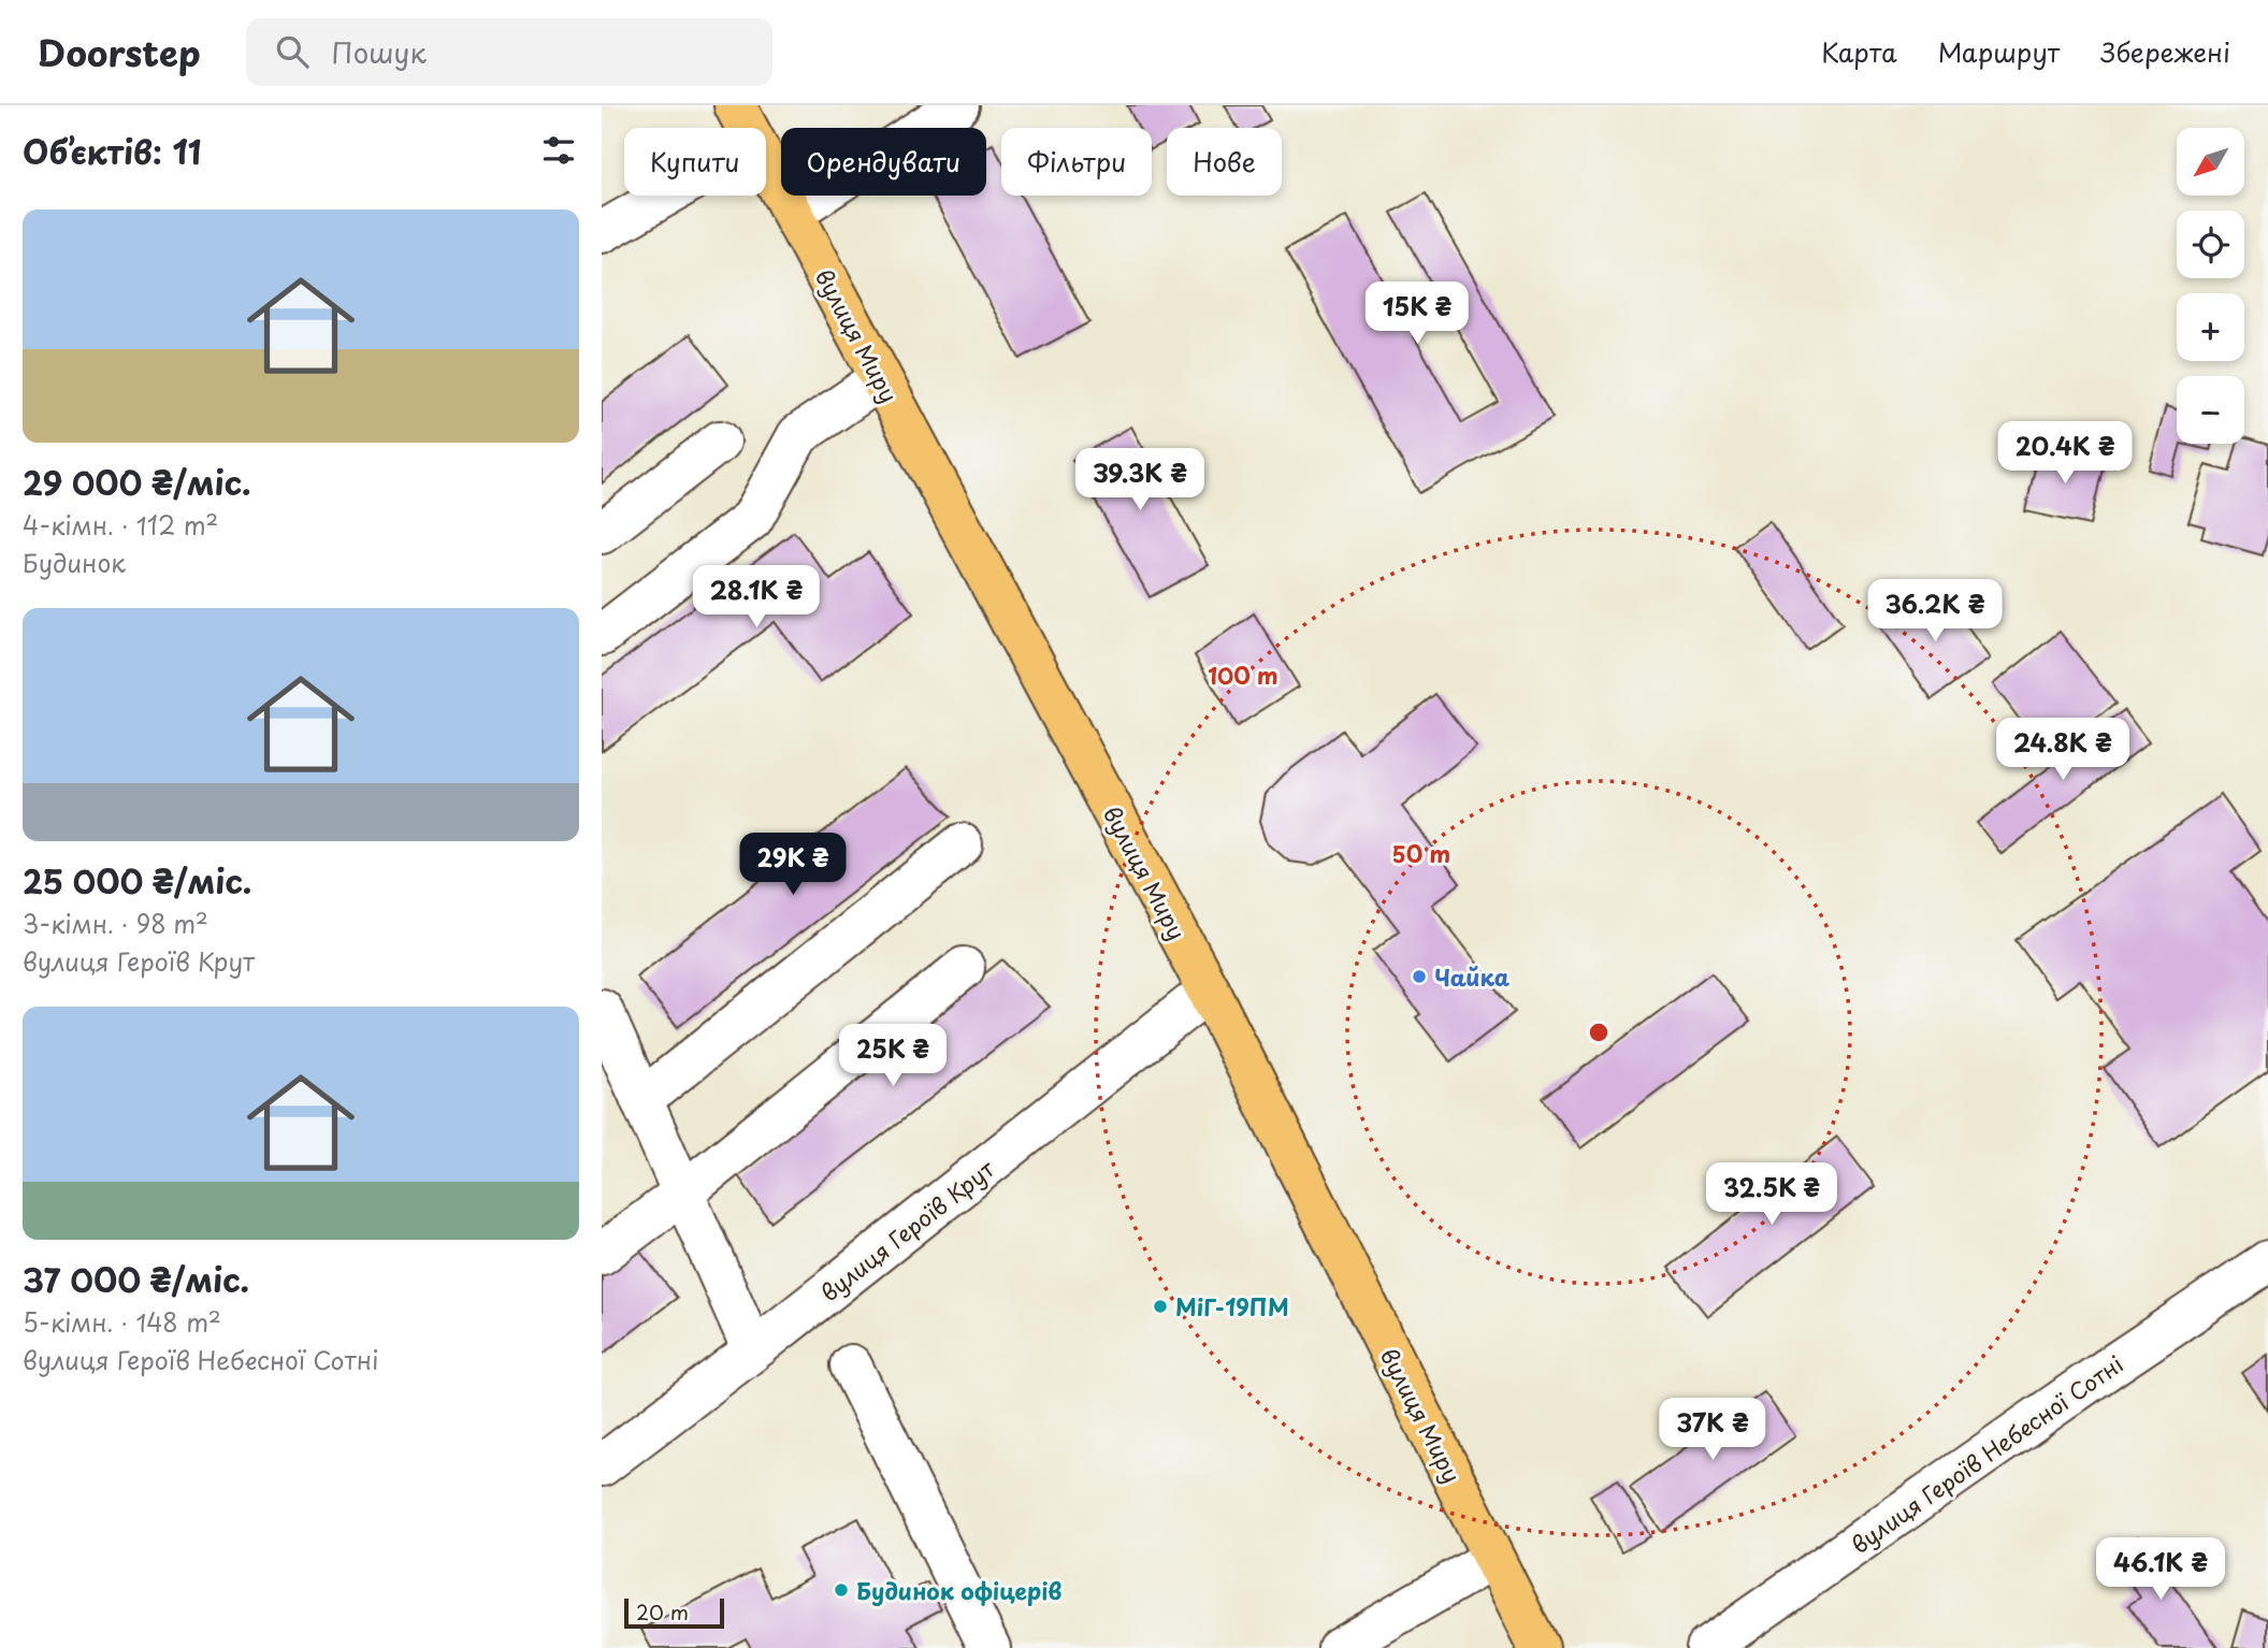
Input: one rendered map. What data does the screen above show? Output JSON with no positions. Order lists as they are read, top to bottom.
{
  "streets": {
    "main road": ["вулиця Миру"],
    "street": ["вулиця Героїв Крут", "вулиця Героїв Небесної Сотні"]
  },
  "crossings": [
    ["вулиця Миру", "вулиця Героїв Крут"]
  ],
  "places": ["Чайка", "МіГ-19ПМ", "Будинок офіцерів"],
  "scale_bar": "20 m",
  "north": "bottom left",
  "page": {
    "header": "Doorstep",
    "search": "Пошук",
    "nav": ["Карта", "Маршрут", "Збережені"],
    "heading": "Об’єктів: 11",
    "map_buttons": ["+", "−"],
    "chip": [
      "Купити",
      "Орендувати",
      "Фільтри",
      "Нове"
    ],
    "list": [
      {
        "name": "29 000 ₴/міс.",
        "note": "4-кімн. · 112 m² · Будинок"
      },
      {
        "name": "25 000 ₴/міс.",
        "note": "3-кімн. · 98 m² · вулиця Героїв Крут"
      },
      {
        "name": "37 000 ₴/міс.",
        "note": "5-кімн. · 148 m² · вулиця Героїв Небесної Сотні"
      }
    ],
    "price": [
      "15K ₴",
      "20.4K ₴",
      "39.3K ₴",
      "28.1K ₴",
      "36.2K ₴",
      "24.8K ₴",
      "29K ₴",
      "25K ₴",
      "32.5K ₴",
      "37K ₴",
      "46.1K ₴"
    ],
    "scale": "20 m"
  },
  "rings": ["100 m", "50 m"]
}
